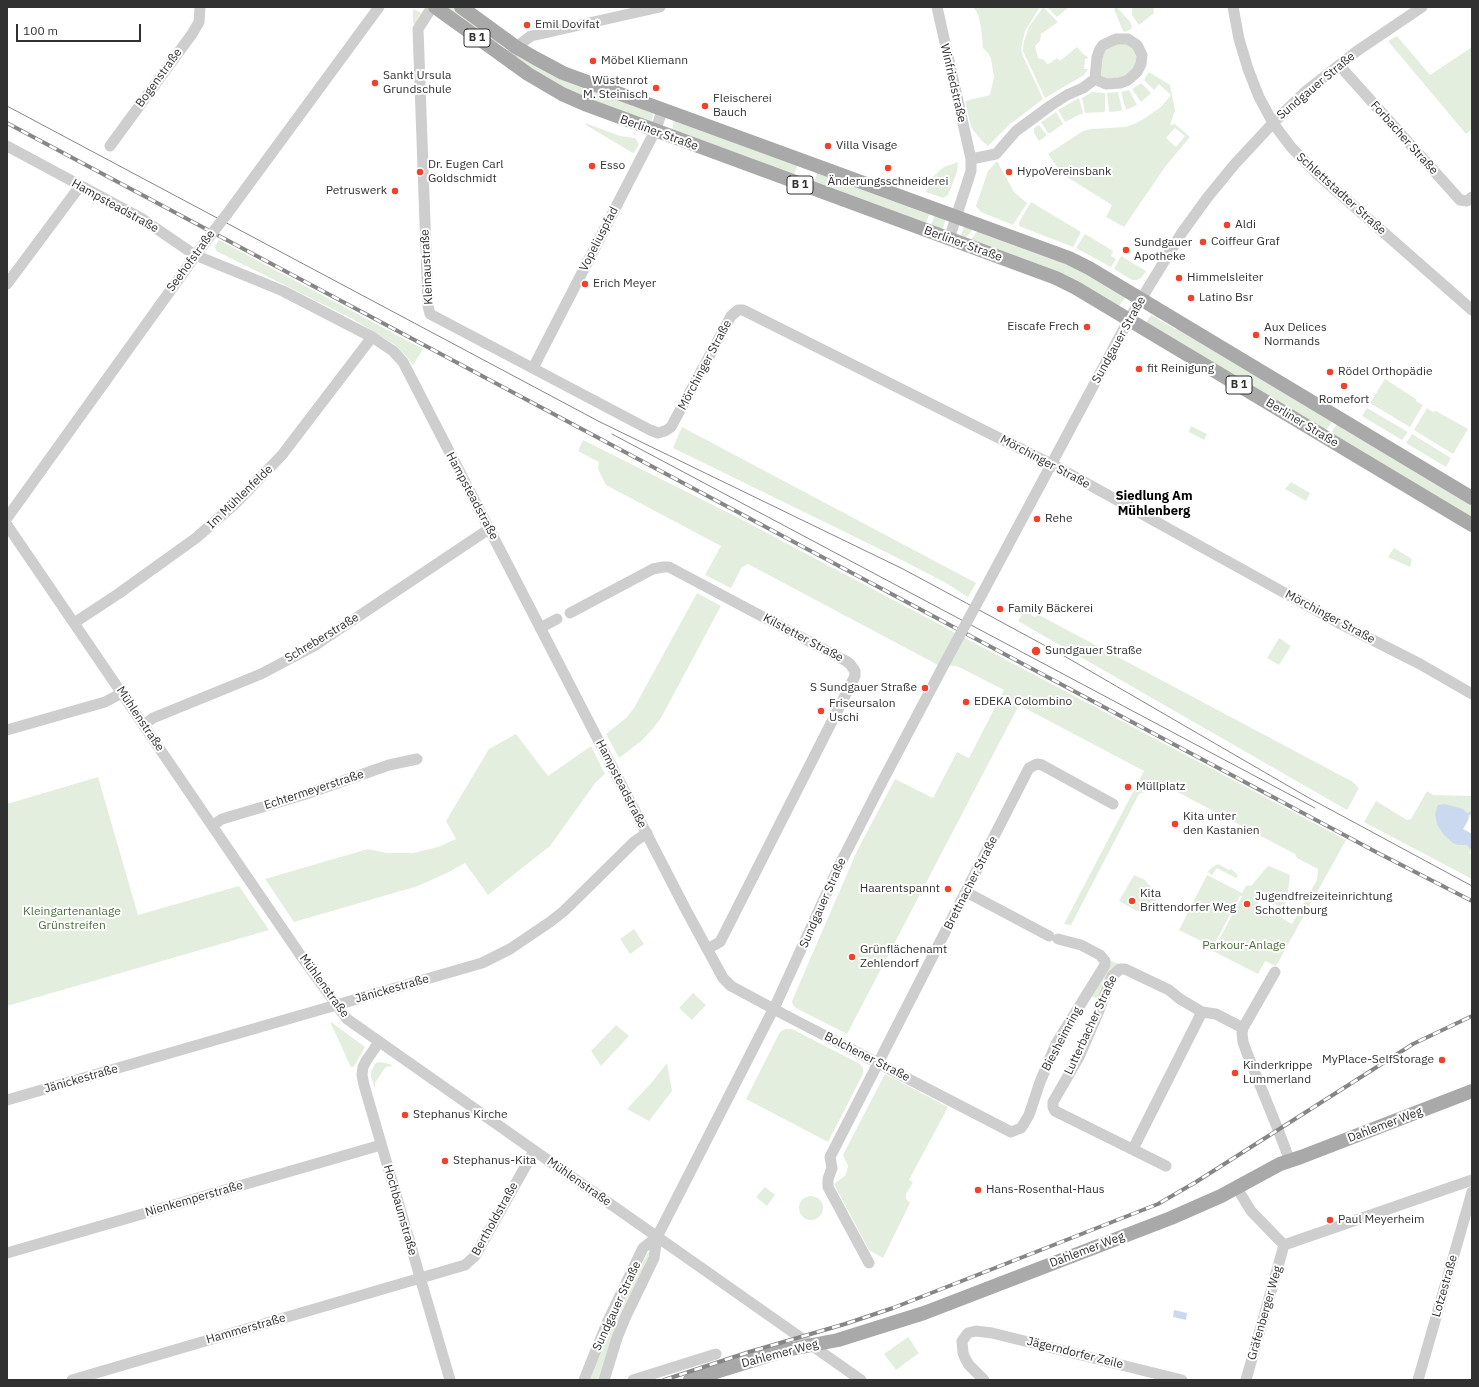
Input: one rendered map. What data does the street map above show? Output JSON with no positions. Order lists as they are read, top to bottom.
{
  "streets": {
    "main road": ["B 1", "Berliner Straße", "Dahlemer Weg"],
    "street": [
      "Bogenstraße",
      "Winfriedstraße",
      "Sundgauer Straße",
      "Forbacher Straße",
      "Schlettstadter Straße",
      "Hampsteadstraße",
      "Vopeliuspfad",
      "Seehofstraße",
      "Kleinaustraße",
      "Mörchinger Straße",
      "Im Mühlenfelde",
      "Schreberstraße",
      "Kilstetter Straße",
      "Mühlenstraße",
      "Echtermeyerstraße",
      "Brettnacher Straße",
      "Jänickestraße",
      "Lutterbacher Straße",
      "Biesheimring",
      "Bolchener Straße",
      "Nienkemperstraße",
      "Hochbaumstraße",
      "Bertholdstraße",
      "Lotzestraße",
      "Gräfenberger Weg",
      "Hammerstraße",
      "Jägerndorfer Zeile"
    ]
  },
  "crossings": [
    ["Winfriedstraße", "Berliner Straße"],
    ["Sundgauer Straße", "Berliner Straße"],
    ["Sundgauer Straße", "Forbacher Straße"],
    ["Sundgauer Straße", "Schlettstadter Straße"],
    ["Sundgauer Straße", "Hampsteadstraße"],
    ["Sundgauer Straße", "Mörchinger Straße"],
    ["Sundgauer Straße", "Mühlenstraße"],
    ["Sundgauer Straße", "Bolchener Straße"],
    ["Berliner Straße", "Vopeliuspfad"],
    ["Berliner Straße", "Kleinaustraße"],
    ["Hampsteadstraße", "Seehofstraße"],
    ["Hampsteadstraße", "Im Mühlenfelde"],
    ["Hampsteadstraße", "Schreberstraße"],
    ["Hampsteadstraße", "Kilstetter Straße"],
    ["Hampsteadstraße", "Jänickestraße"],
    ["Hampsteadstraße", "Bolchener Straße"],
    ["Vopeliuspfad", "Kleinaustraße"],
    ["Kleinaustraße", "Mörchinger Straße"],
    ["Im Mühlenfelde", "Mühlenstraße"],
    ["Schreberstraße", "Mühlenstraße"],
    ["Mühlenstraße", "Echtermeyerstraße"],
    ["Mühlenstraße", "Jänickestraße"],
    ["Mühlenstraße", "Dahlemer Weg"],
    ["Mühlenstraße", "Hochbaumstraße"],
    ["Mühlenstraße", "Bertholdstraße"],
    ["Brettnacher Straße", "Biesheimring"],
    ["Brettnacher Straße", "Bolchener Straße"],
    ["Biesheimring", "Bolchener Straße"],
    ["Nienkemperstraße", "Hochbaumstraße"],
    ["Hochbaumstraße", "Bertholdstraße"],
    ["Hochbaumstraße", "Hammerstraße"],
    ["Bertholdstraße", "Hammerstraße"]
  ],
  "districts": ["Siedlung Am Mühlenberg"],
  "parks": ["Kleingartenanlage Grünstreifen", "Parkour-Anlage"],
  "places": [
    "Emil Dovifat",
    "Möbel Kliemann",
    "Sankt Ursula Grundschule",
    "Wüstenrot M. Steinisch",
    "Fleischerei Bauch",
    "Villa Visage",
    "Esso",
    "Änderungsschneiderei",
    "Dr. Eugen Carl Goldschmidt",
    "HypoVereinsbank",
    "Petruswerk",
    "Aldi",
    "Coiffeur Graf",
    "Sundgauer Apotheke",
    "Himmelsleiter",
    "Erich Meyer",
    "Latino Bsr",
    "Eiscafe Frech",
    "Aux Delices Normands",
    "fit Reinigung",
    "Rödel Orthopädie",
    "Romefort",
    "Rehe",
    "Family Bäckerei",
    "Sundgauer Straße",
    "S Sundgauer Straße",
    "EDEKA Colombino",
    "Friseursalon Uschi",
    "Müllplatz",
    "Kita unter den Kastanien",
    "Haarentspannt",
    "Kita Brittendorfer Weg",
    "Jugendfreizeiteinrichtung Schottenburg",
    "Grünflächenamt Zehlendorf",
    "MyPlace-SelfStorage",
    "Kinderkrippe Lummerland",
    "Stephanus Kirche",
    "Stephanus-Kita",
    "Hans-Rosenthal-Haus",
    "Paul Meyerheim"
  ],
  "scale_bar": "100 m"
}
